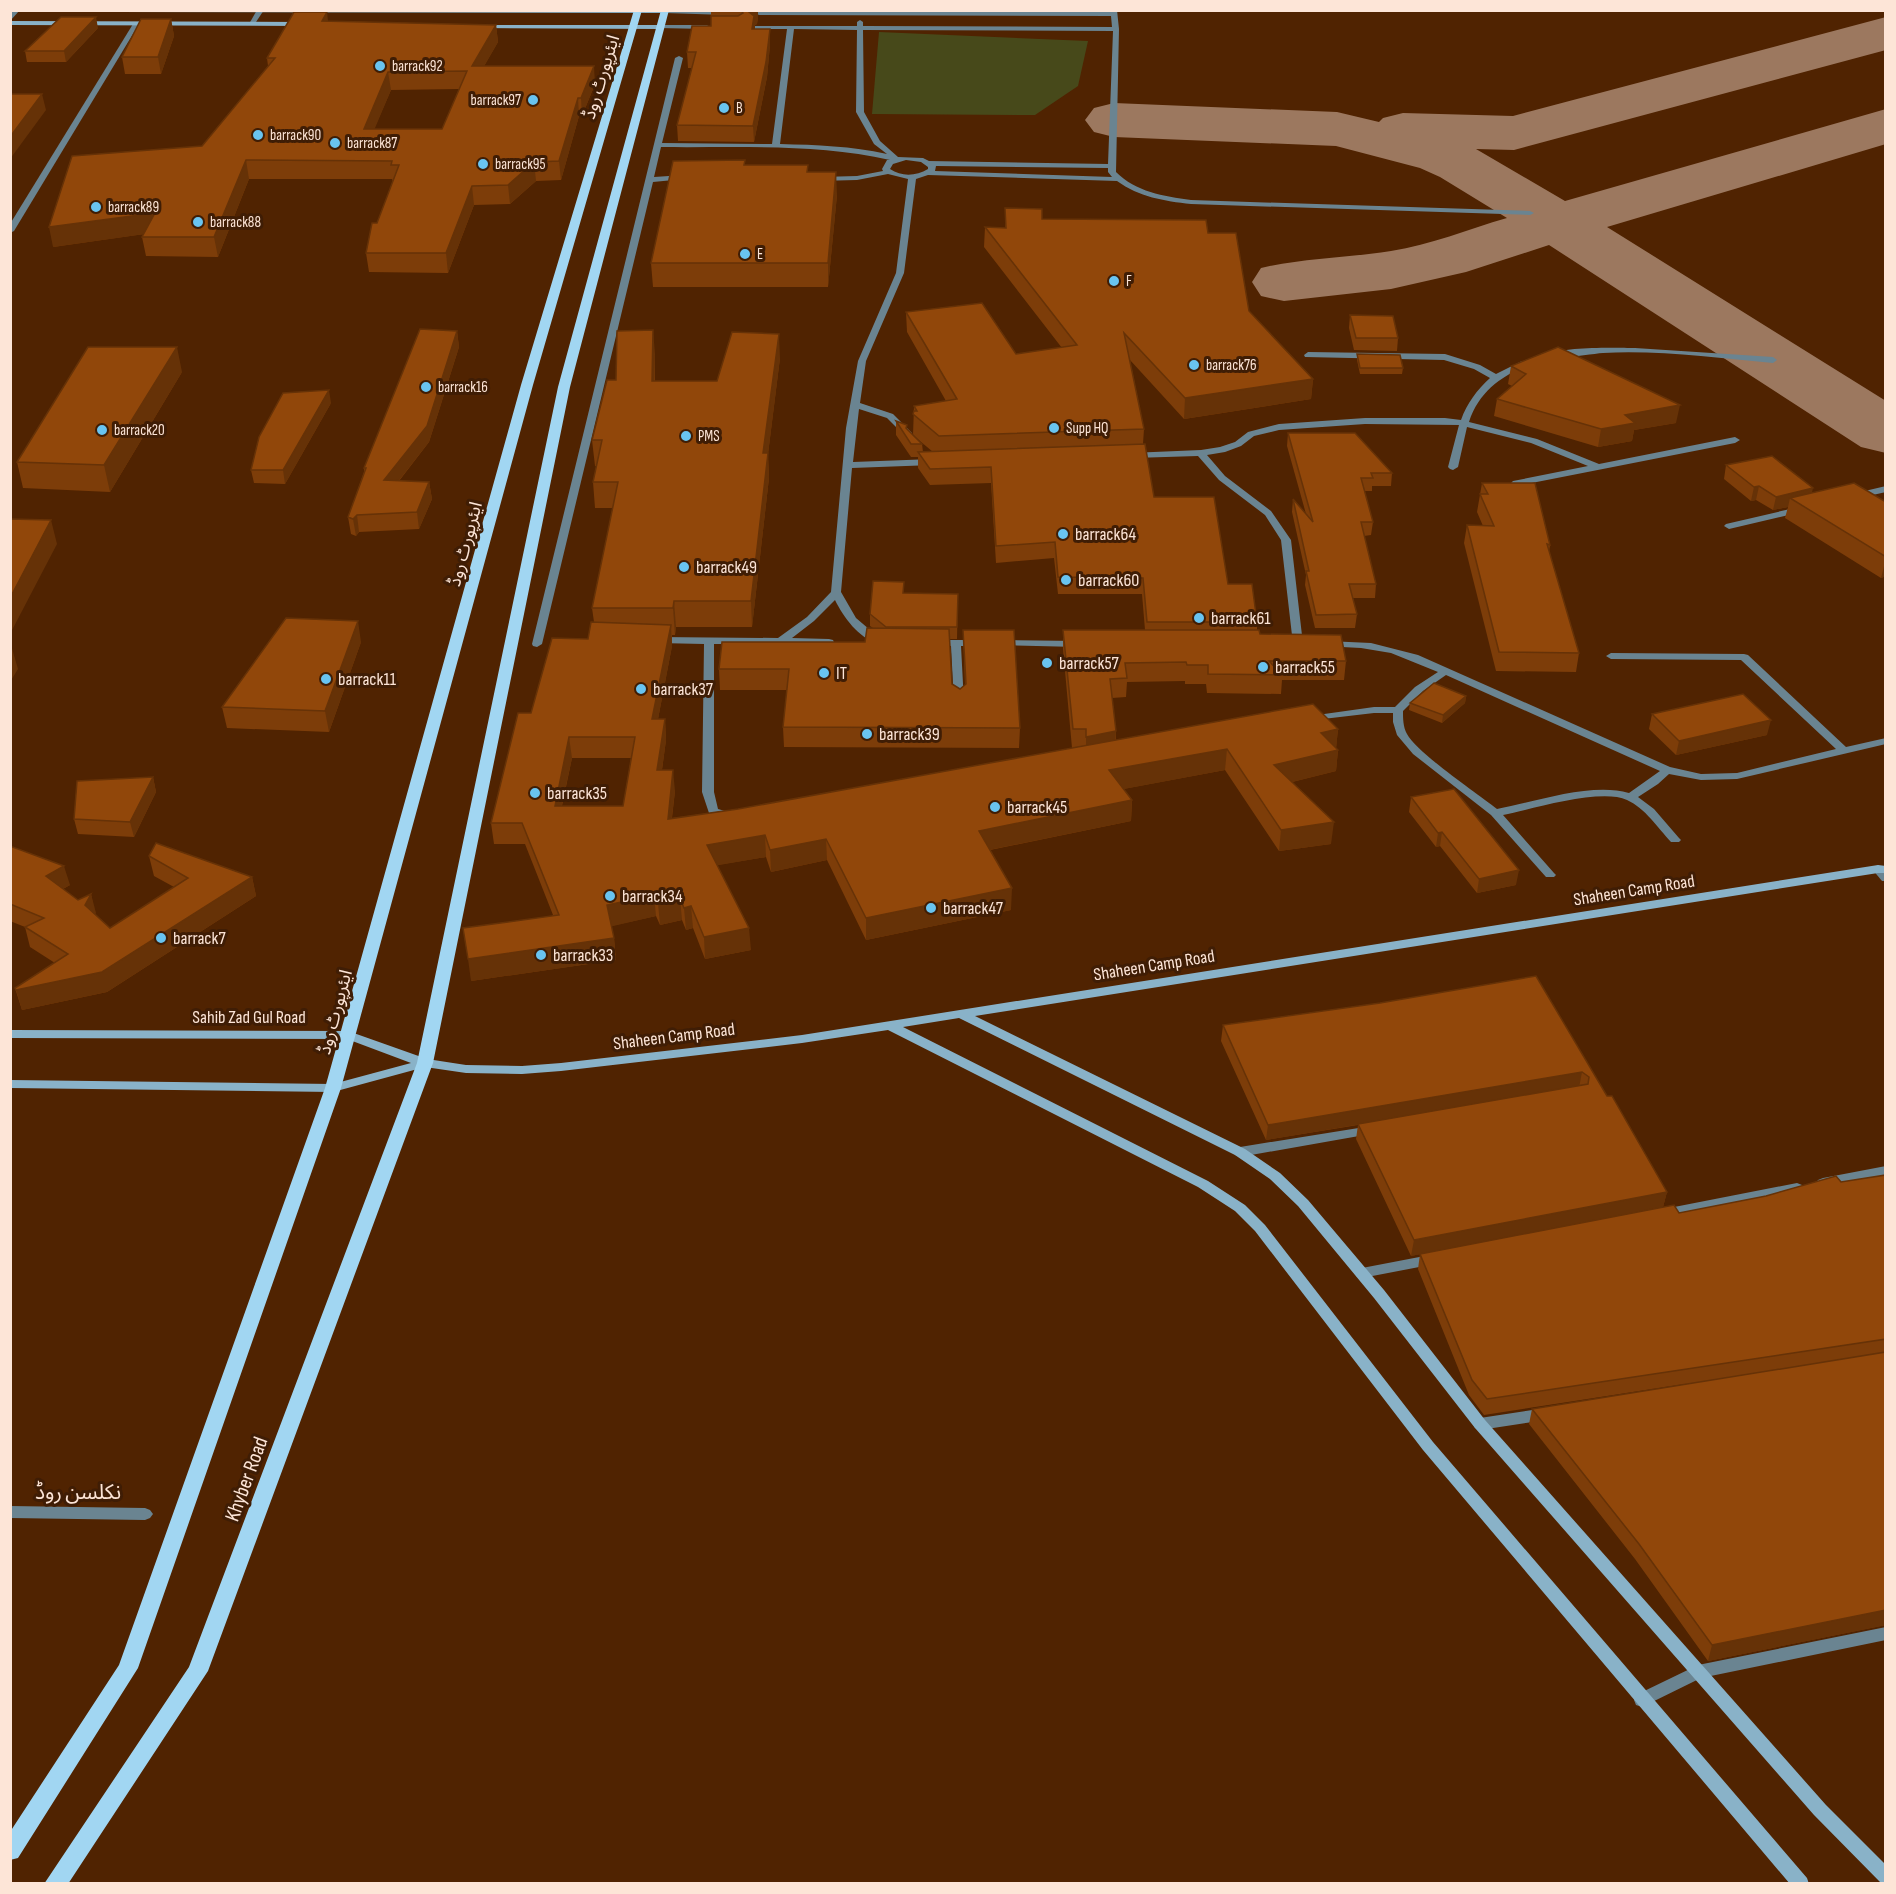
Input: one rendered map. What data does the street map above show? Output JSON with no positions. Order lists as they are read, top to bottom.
{
  "streets": {
    "main road": ["ایئرپورٹ روڈ", "Khyber Road"],
    "street": ["Shaheen Camp Road", "Sahib Zad Gul Road", "نکلسن روڈ"]
  },
  "crossings": [
    ["ایئرپورٹ روڈ", "Sahib Zad Gul Road"],
    ["Shaheen Camp Road", "Sahib Zad Gul Road"],
    ["Shaheen Camp Road", "Khyber Road"],
    ["Sahib Zad Gul Road", "Khyber Road"]
  ],
  "places": [
    "barrack92",
    "barrack97",
    "B",
    "barrack90",
    "barrack87",
    "barrack95",
    "barrack89",
    "barrack88",
    "E",
    "F",
    "barrack76",
    "barrack16",
    "Supp HQ",
    "barrack20",
    "PMS",
    "barrack64",
    "barrack49",
    "barrack60",
    "barrack61",
    "barrack57",
    "barrack55",
    "IT",
    "barrack11",
    "barrack37",
    "barrack39",
    "barrack35",
    "barrack45",
    "barrack34",
    "barrack47",
    "barrack7",
    "barrack33"
  ]
}
